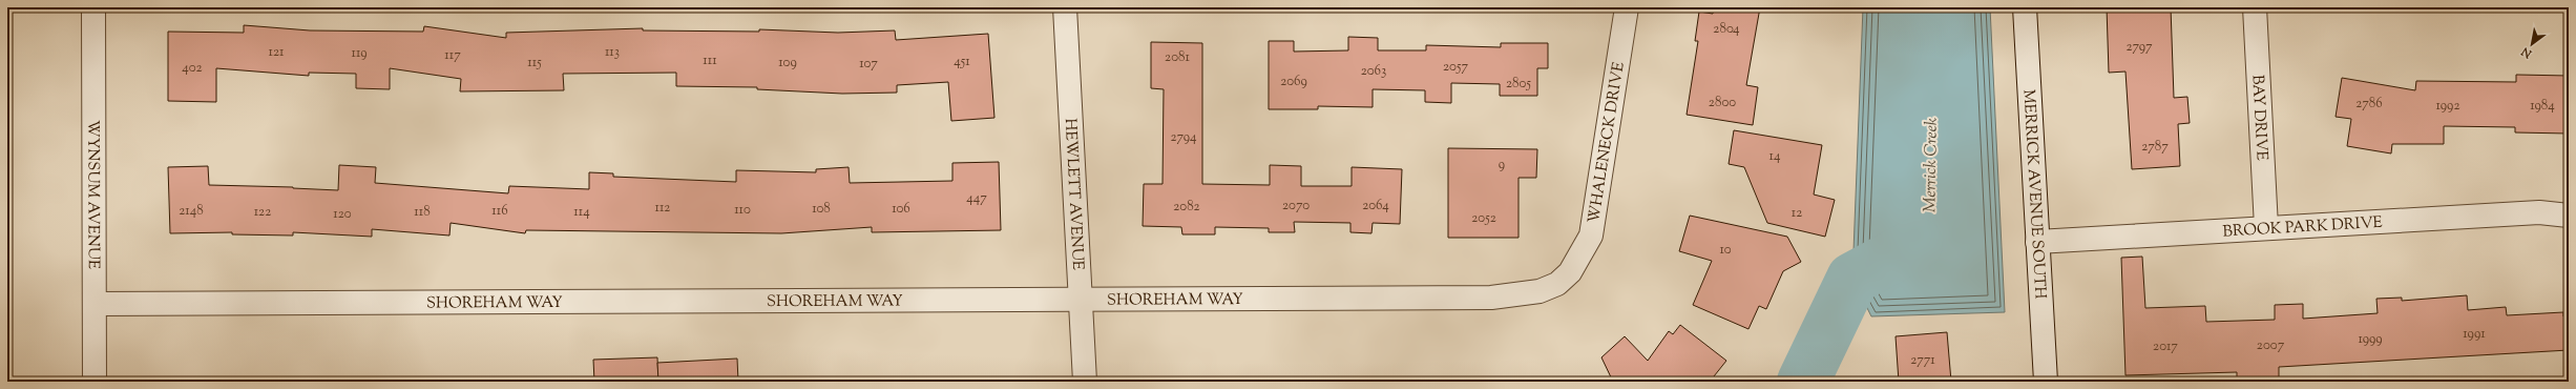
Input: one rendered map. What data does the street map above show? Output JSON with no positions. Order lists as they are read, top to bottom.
{
  "streets": {
    "street": [
      "BAY DRIVE",
      "WHALENECK DRIVE",
      "WYNSUM AVENUE",
      "HEWLETT AVENUE",
      "MERRICK AVENUE SOUTH",
      "BROOK PARK DRIVE",
      "SHOREHAM WAY"
    ]
  },
  "crossings": [
    ["BAY DRIVE", "BROOK PARK DRIVE"],
    ["WHALENECK DRIVE", "SHOREHAM WAY"],
    ["WYNSUM AVENUE", "SHOREHAM WAY"],
    ["HEWLETT AVENUE", "SHOREHAM WAY"],
    ["MERRICK AVENUE SOUTH", "BROOK PARK DRIVE"]
  ],
  "water": ["Merrick Creek"],
  "house_numbers": [
    "2804",
    "2797",
    "121",
    "113",
    "119",
    "117",
    "2081",
    "111",
    "451",
    "115",
    "109",
    "107",
    "2057",
    "402",
    "2063",
    "2069",
    "2805",
    "2800",
    "2786",
    "1992",
    "1984",
    "2794",
    "2787",
    "14",
    "9",
    "447",
    "2070",
    "2064",
    "2082",
    "112",
    "108",
    "106",
    "110",
    "2148",
    "116",
    "122",
    "118",
    "114",
    "12",
    "120",
    "2052",
    "10",
    "1991",
    "1999",
    "2007",
    "2017",
    "2771"
  ],
  "north": "bottom left"
}
